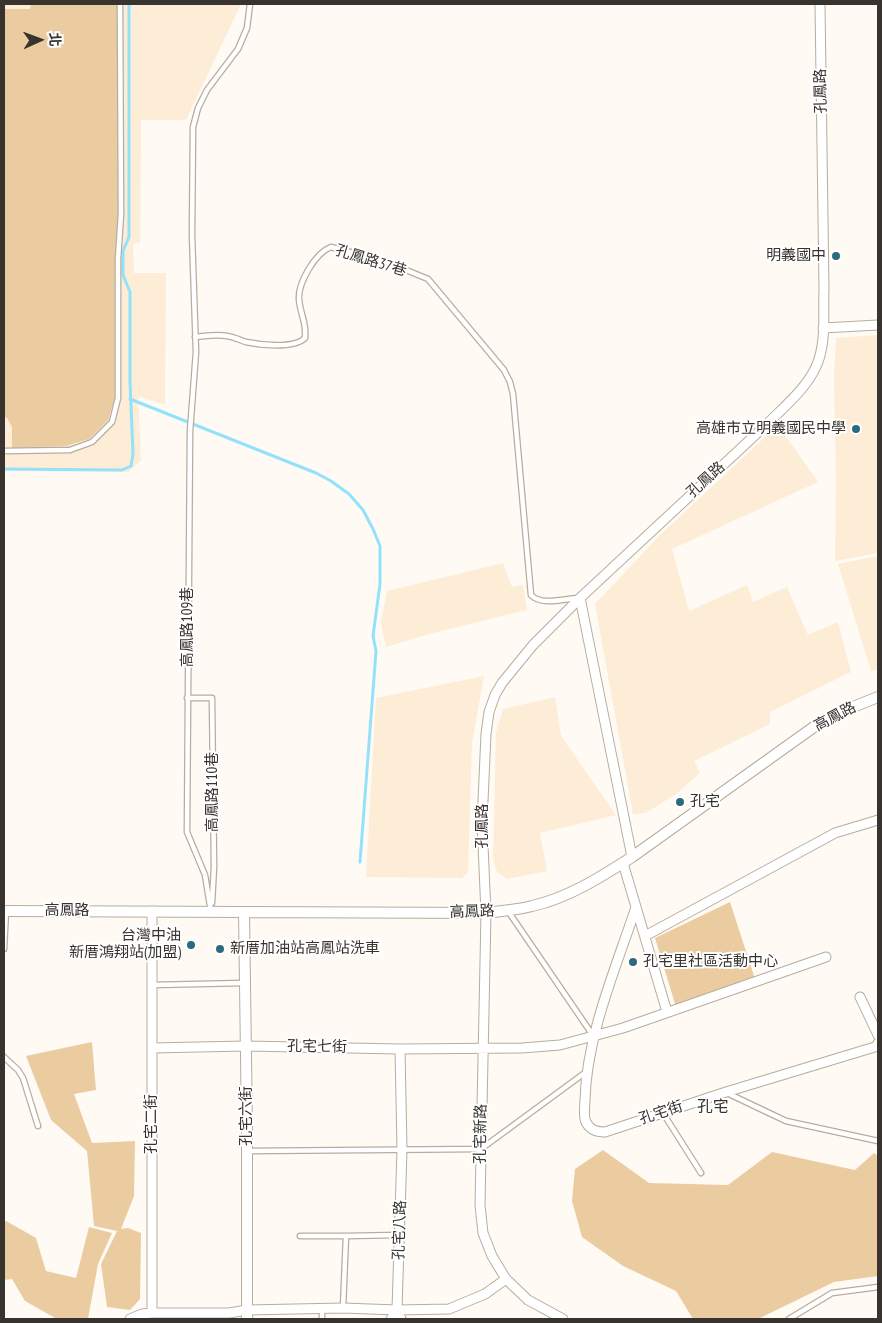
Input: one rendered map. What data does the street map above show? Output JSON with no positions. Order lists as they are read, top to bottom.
{
  "streets": {
    "street": [
      "孔鳳路",
      "高鳳路",
      "孔宅七街",
      "孔宅街",
      "孔宅六街",
      "孔宅二街",
      "孔宅新路",
      "孔宅八路"
    ],
    "lane": ["孔鳳路37巷", "高鳳路109巷", "高鳳路110巷"]
  },
  "crossings": [
    ["孔鳳路", "孔鳳路37巷"],
    ["孔鳳路", "高鳳路"],
    ["孔鳳路", "孔宅新路"],
    ["孔鳳路37巷", "高鳳路109巷"],
    ["高鳳路109巷", "高鳳路"],
    ["高鳳路109巷", "高鳳路110巷"],
    ["高鳳路", "高鳳路110巷"],
    ["高鳳路", "孔宅六街"],
    ["高鳳路", "孔宅二街"],
    ["高鳳路", "孔宅新路"],
    ["孔宅七街", "孔宅六街"],
    ["孔宅七街", "孔宅二街"],
    ["孔宅七街", "孔宅新路"],
    ["孔宅七街", "孔宅八路"]
  ],
  "districts": ["孔宅"],
  "places": [
    "明義國中",
    "高雄市立明義國民中學",
    "孔宅",
    "台灣中油 新厝鴻翔站(加盟)",
    "新厝加油站高鳳站洗車",
    "孔宅里社區活動中心"
  ],
  "north": "right"
}
